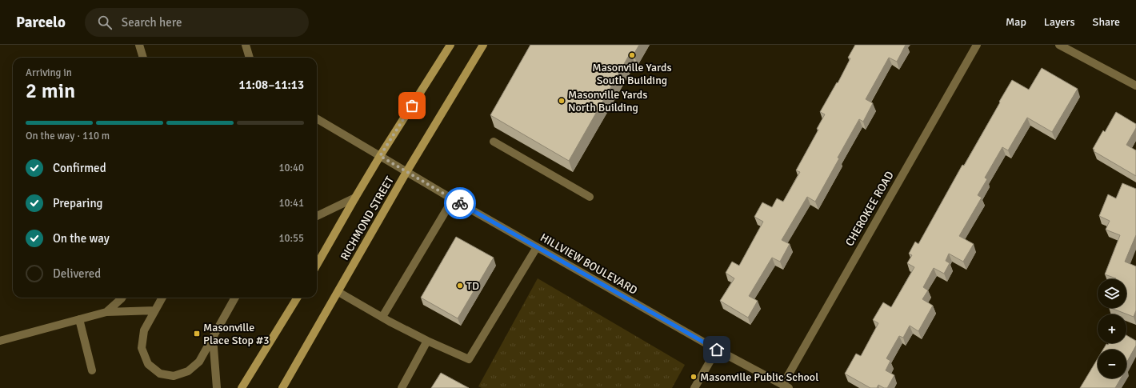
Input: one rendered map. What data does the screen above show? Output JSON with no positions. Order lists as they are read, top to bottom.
{
  "streets": {
    "main road": ["RICHMOND STREET"],
    "street": ["CHEROKEE ROAD", "HILLVIEW BOULEVARD"]
  },
  "crossings": [
    ["CHEROKEE ROAD", "HILLVIEW BOULEVARD"],
    ["RICHMOND STREET", "HILLVIEW BOULEVARD"]
  ],
  "places": {
    "other": [
      "Masonville Yards South Building",
      "Masonville Yards North Building",
      "TD",
      "Masonville Public School"
    ],
    "transit": ["Masonville Place Stop #3"]
  },
  "page": {
    "header": "Parcelo",
    "search": "Search here",
    "nav": ["Map", "Layers", "Share"],
    "heading": ["2 min", "Arriving in", "11:08–11:13"],
    "bar": "On the way · 110 m",
    "list": [
      ["Confirmed", "10:40"],
      ["Preparing", "10:41"],
      ["On the way", "10:55"],
      "Delivered"
    ],
    "map_buttons": ["+", "−"]
  }
}
